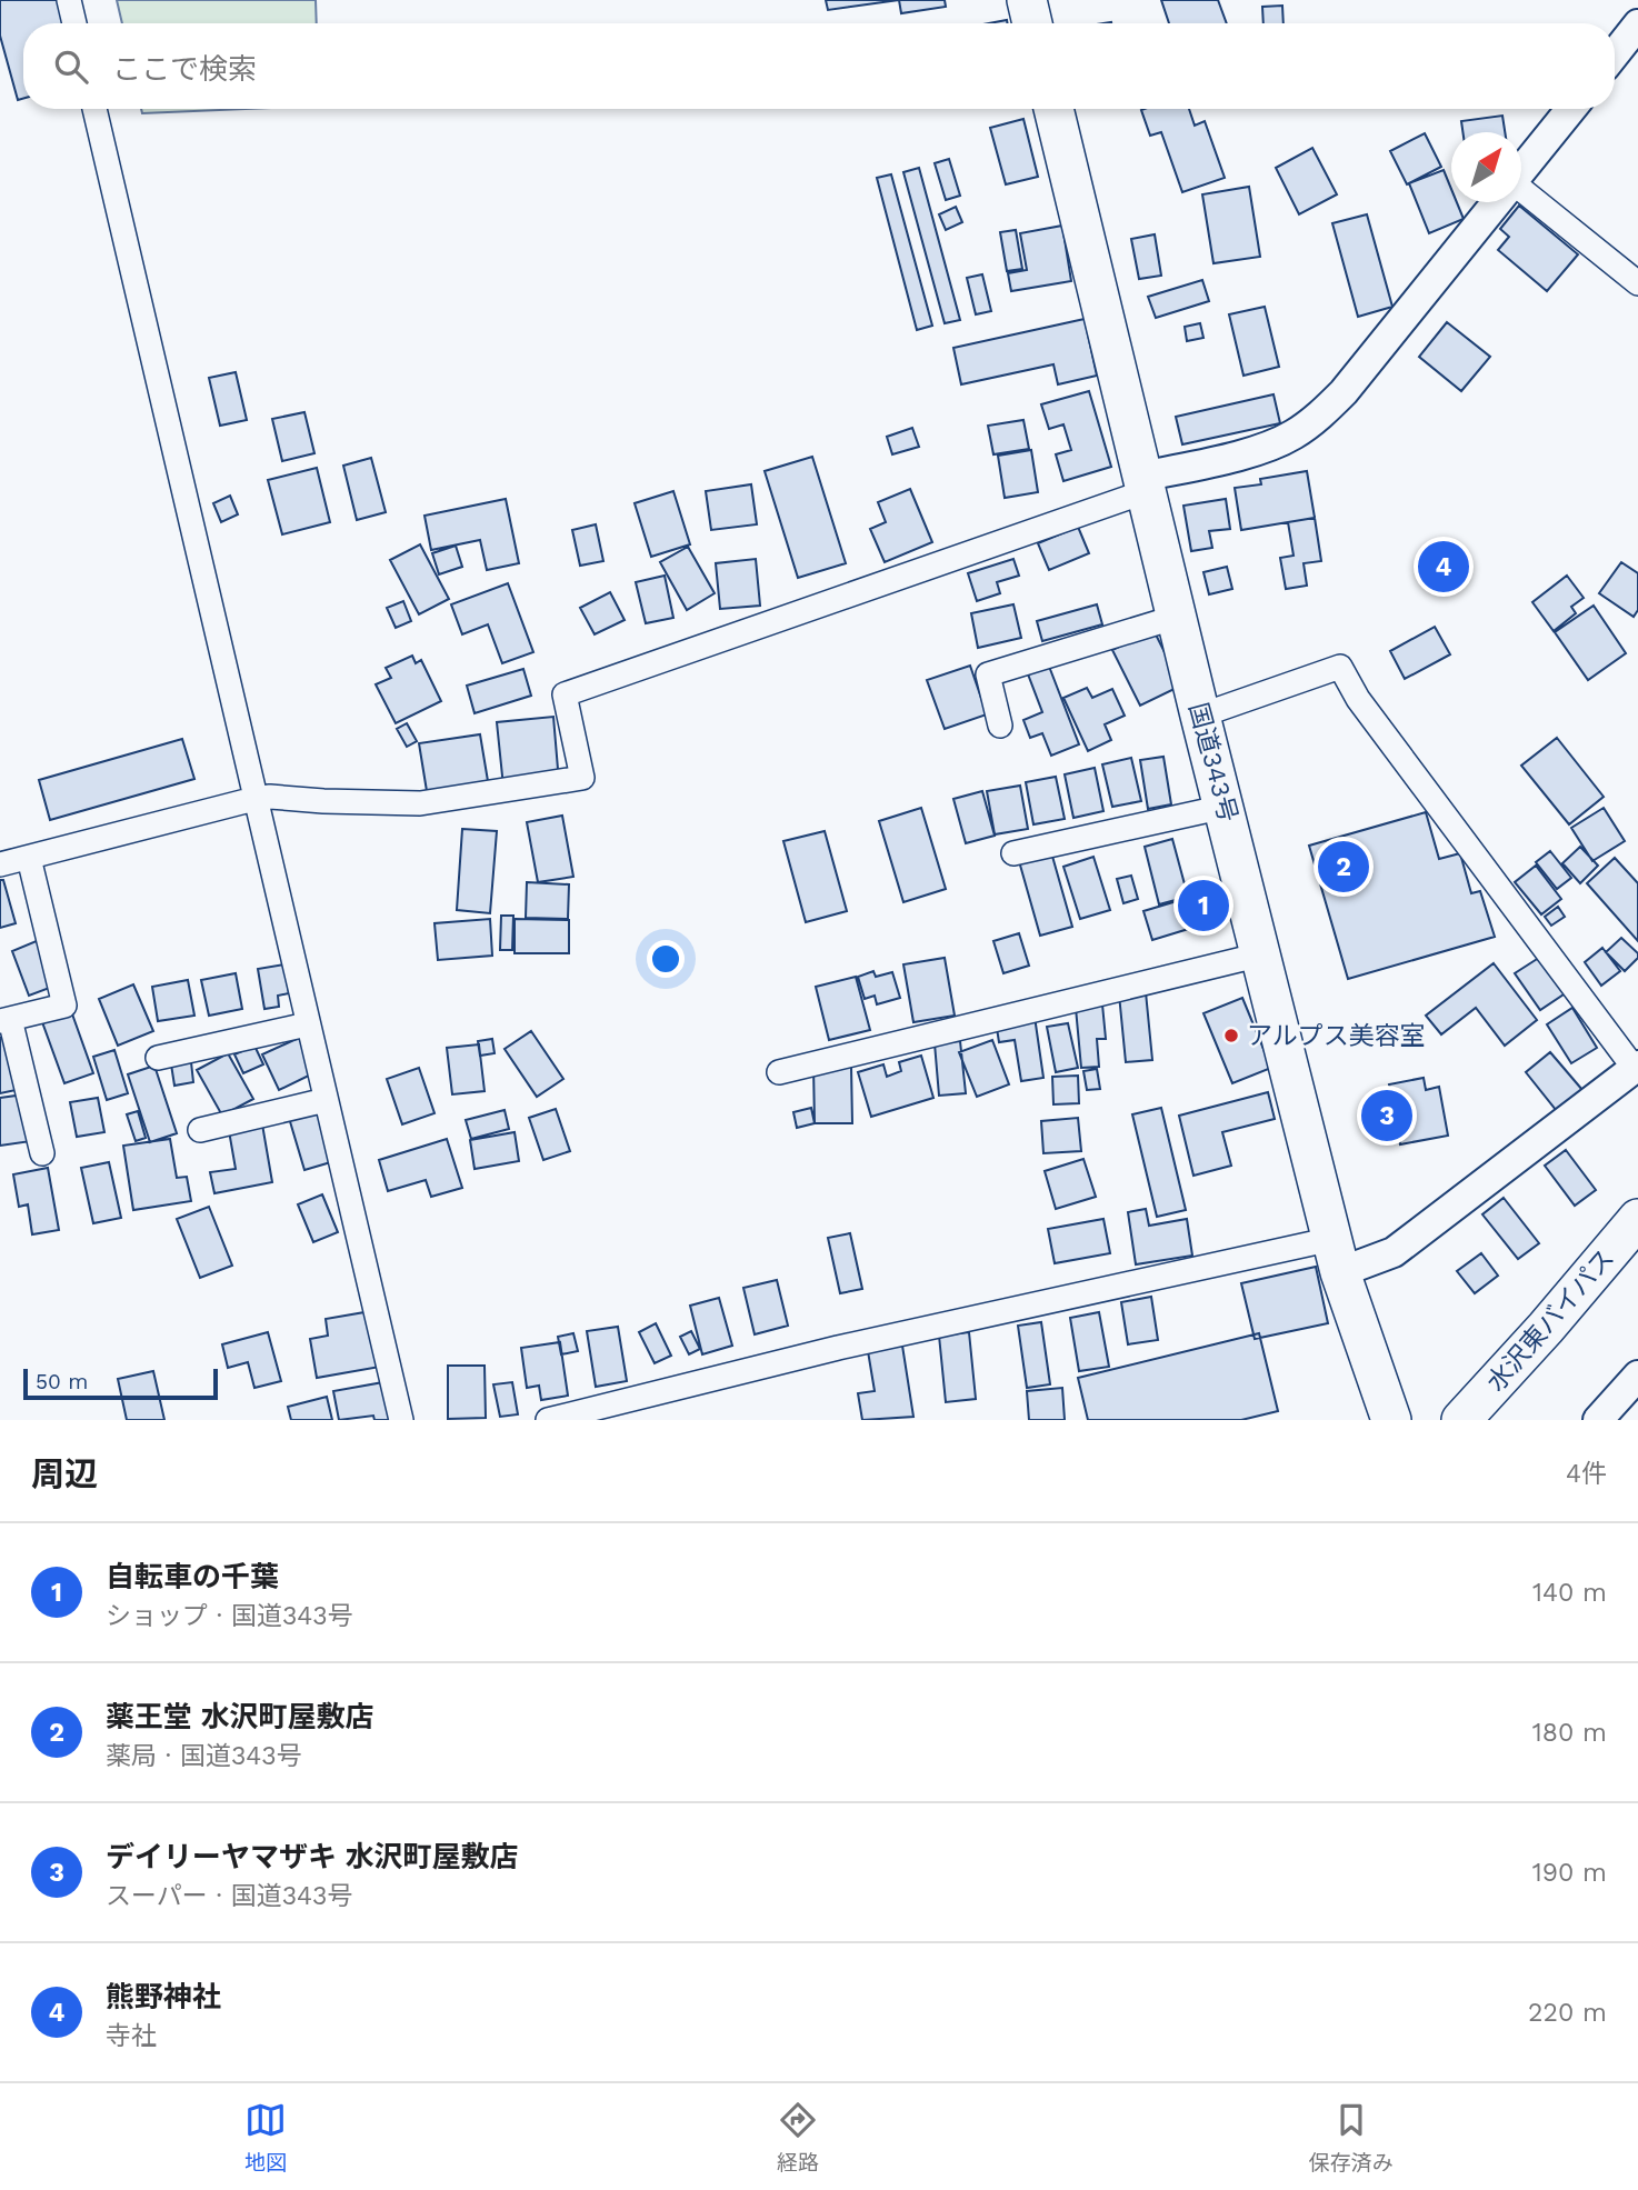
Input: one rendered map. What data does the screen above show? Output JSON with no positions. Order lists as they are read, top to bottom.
{
  "streets": {
    "highway": ["国道343号", "水沢東バイパス"]
  },
  "places": ["アルプス美容室"],
  "scale_bar": "50 m",
  "north": "top right",
  "page": {
    "search": "ここで検索",
    "pins": [
      "4",
      "2",
      "1",
      "3"
    ],
    "scale": "50 m",
    "heading": ["周辺", "4件"],
    "list": [
      {
        "mark": "1",
        "name": "自転車の千葉",
        "note": "ショップ · 国道343号",
        "value": "140 m"
      },
      {
        "mark": "2",
        "name": "薬王堂 水沢町屋敷店",
        "note": "薬局 · 国道343号",
        "value": "180 m"
      },
      {
        "mark": "3",
        "name": "デイリーヤマザキ 水沢町屋敷店",
        "note": "スーパー · 国道343号",
        "value": "190 m"
      },
      {
        "mark": "4",
        "name": "熊野神社",
        "note": "寺社",
        "value": "220 m"
      }
    ],
    "nav": ["地図", "経路", "保存済み"]
  }
}
